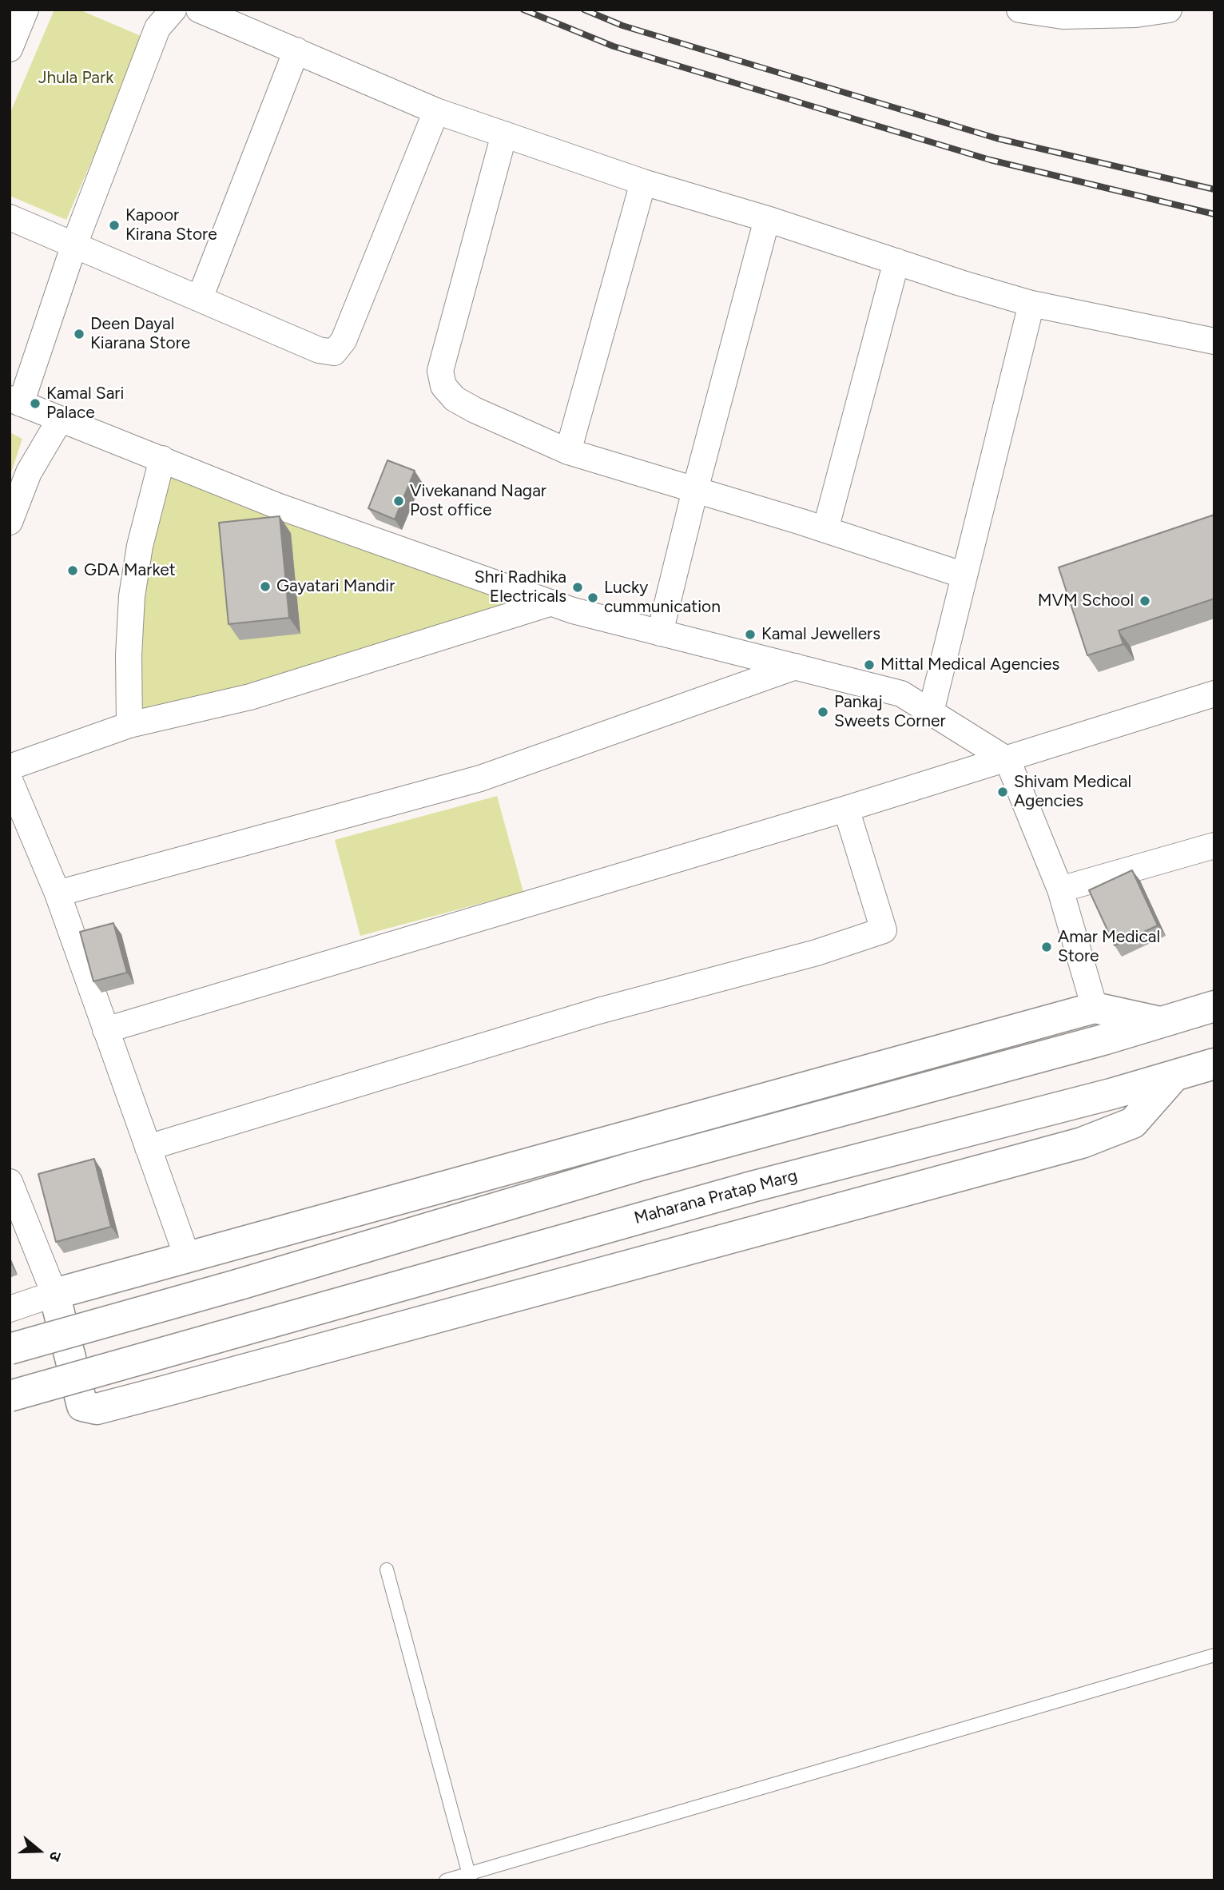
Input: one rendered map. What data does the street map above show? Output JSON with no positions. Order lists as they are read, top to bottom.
{
  "streets": {
    "main road": ["Maharana Pratap Marg"]
  },
  "parks": ["Jhula Park"],
  "places": [
    "Kapoor Kirana Store",
    "Deen Dayal Kiarana Store",
    "Kamal Sari Palace",
    "Vivekanand Nagar Post office",
    "GDA Market",
    "Gayatari Mandir",
    "Shri Radhika Electricals",
    "Lucky cummunication",
    "MVM School",
    "Kamal Jewellers",
    "Mittal Medical Agencies",
    "Pankaj Sweets Corner",
    "Shivam Medical Agencies",
    "Amar Medical Store"
  ],
  "north": "right"
}
